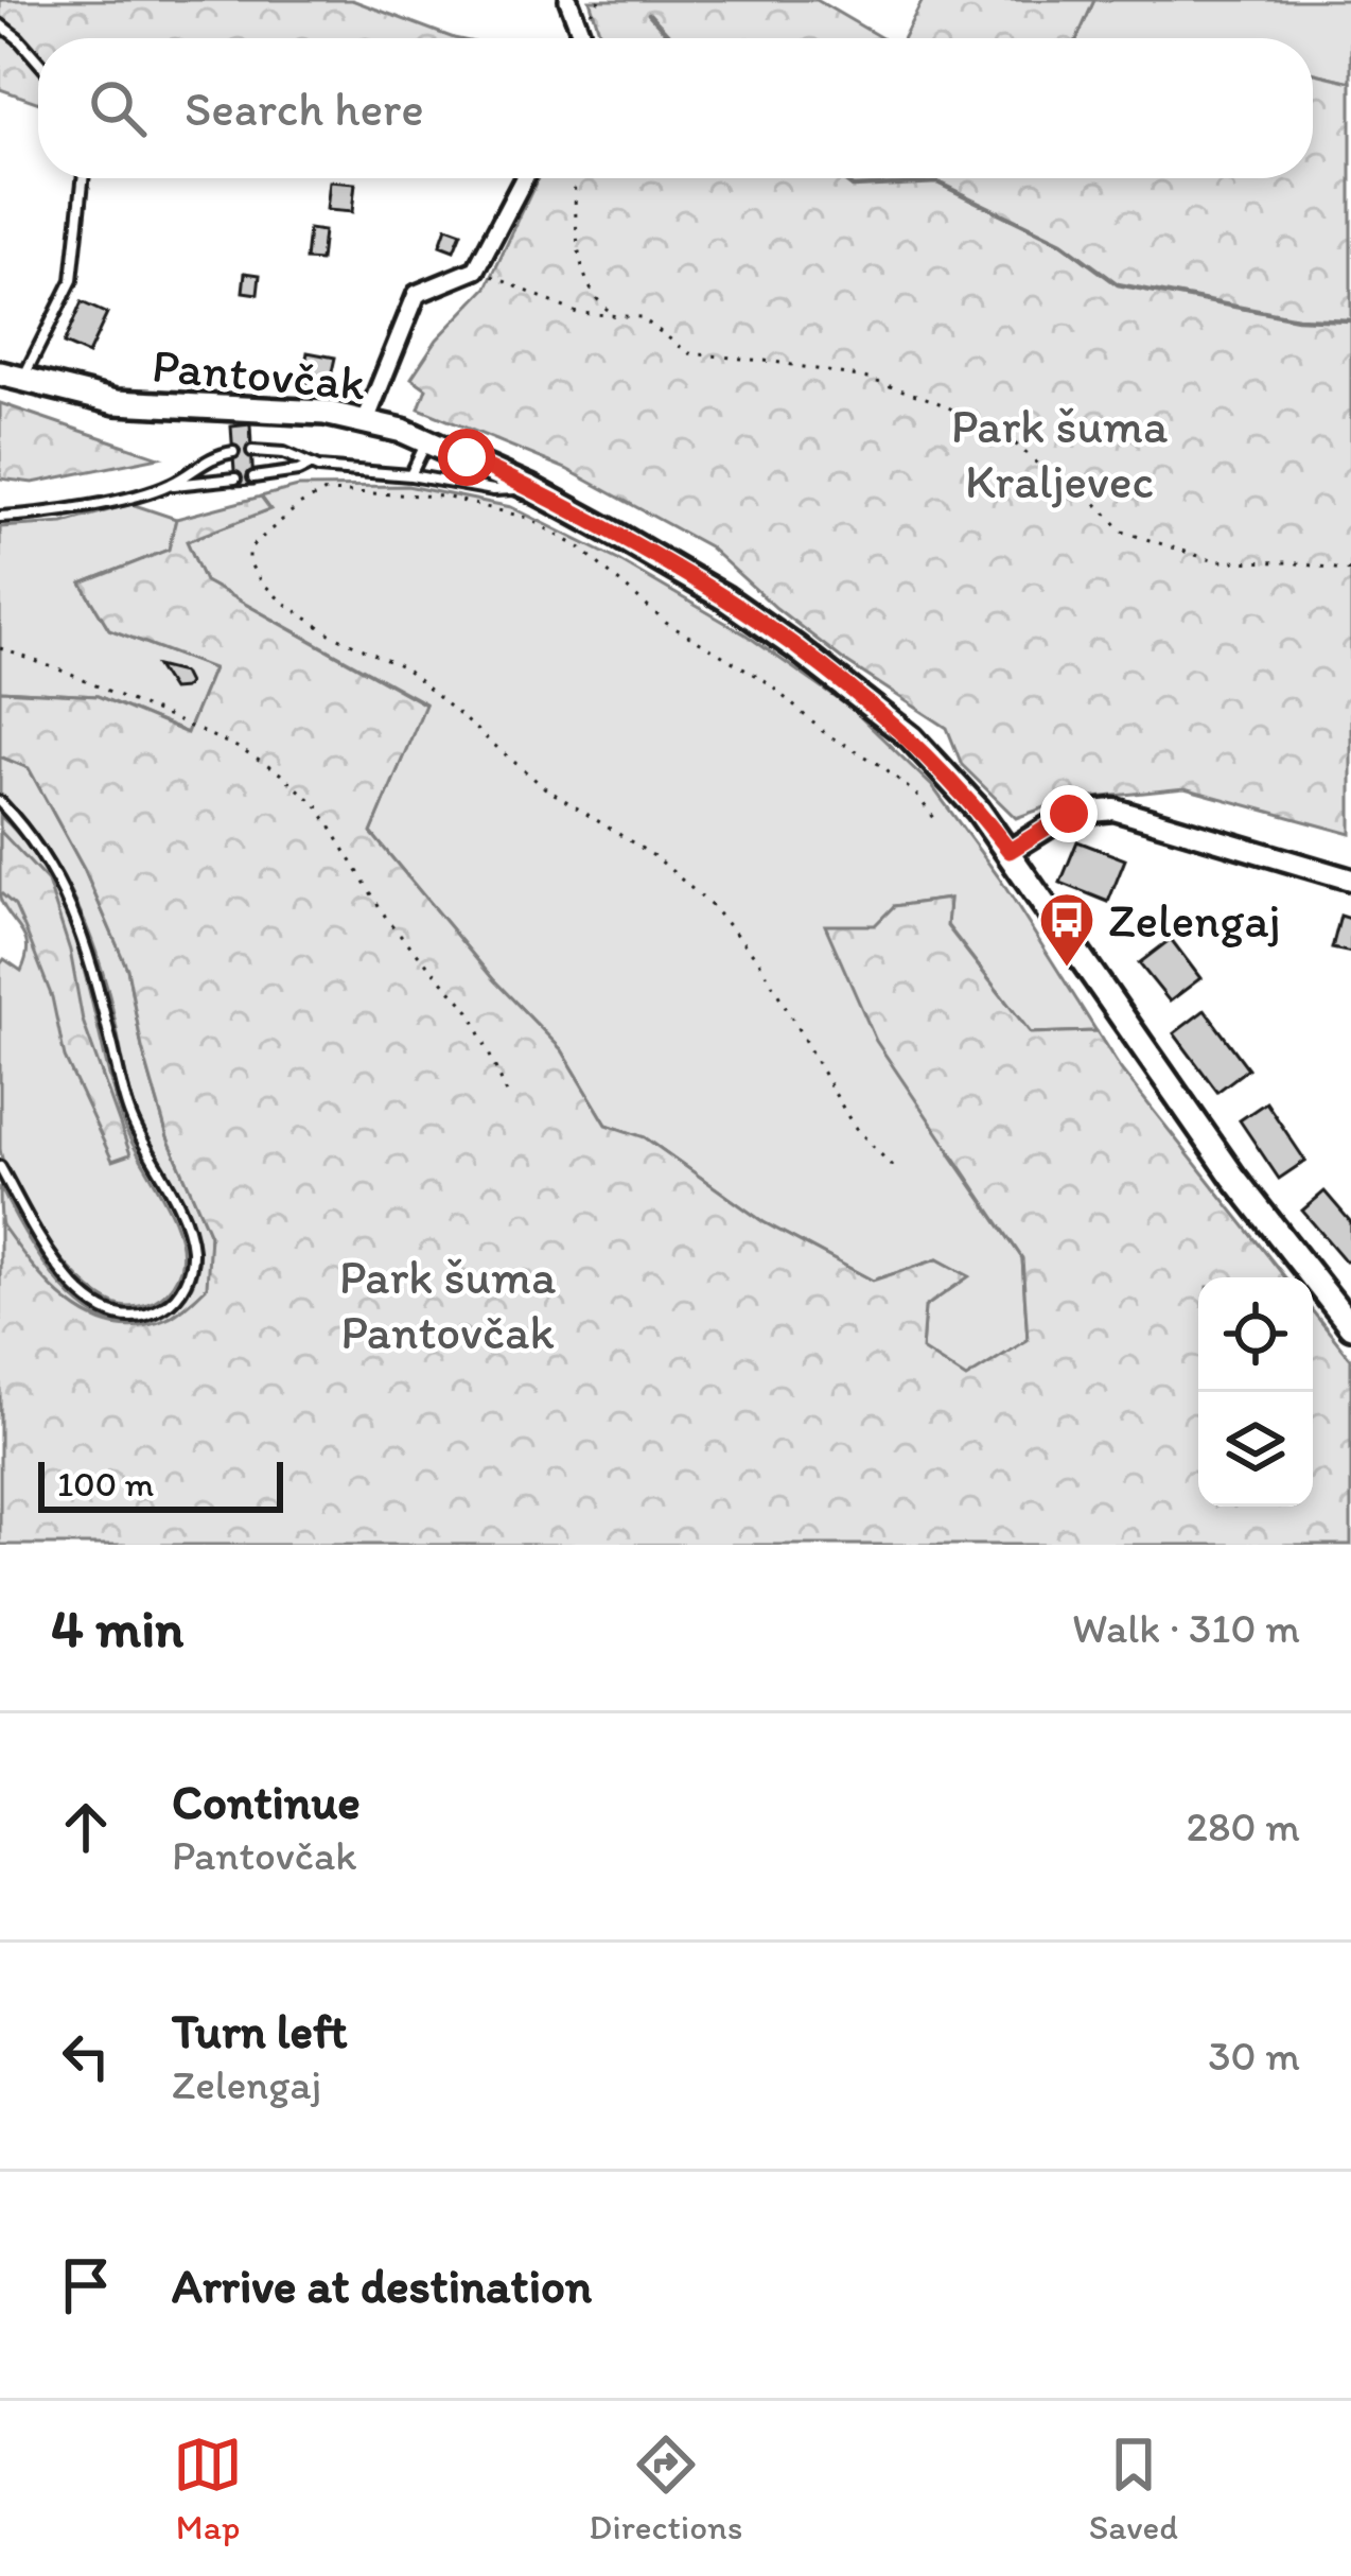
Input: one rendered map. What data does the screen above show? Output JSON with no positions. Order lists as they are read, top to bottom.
{
  "streets": {
    "main road": ["Pantovčak"]
  },
  "parks": ["Park šuma Kraljevec", "Park šuma Pantovčak"],
  "places": {
    "bus stop": ["Zelengaj"]
  },
  "scale_bar": "100 m",
  "page": {
    "search": "Search here",
    "scale": "100 m",
    "heading": ["4 min", "Walk · 310 m"],
    "list": [
      ["Continue", "Pantovčak", "280 m"],
      ["Turn left", "Zelengaj", "30 m"],
      "Arrive at destination"
    ],
    "nav": ["Map", "Directions", "Saved"]
  }
}
